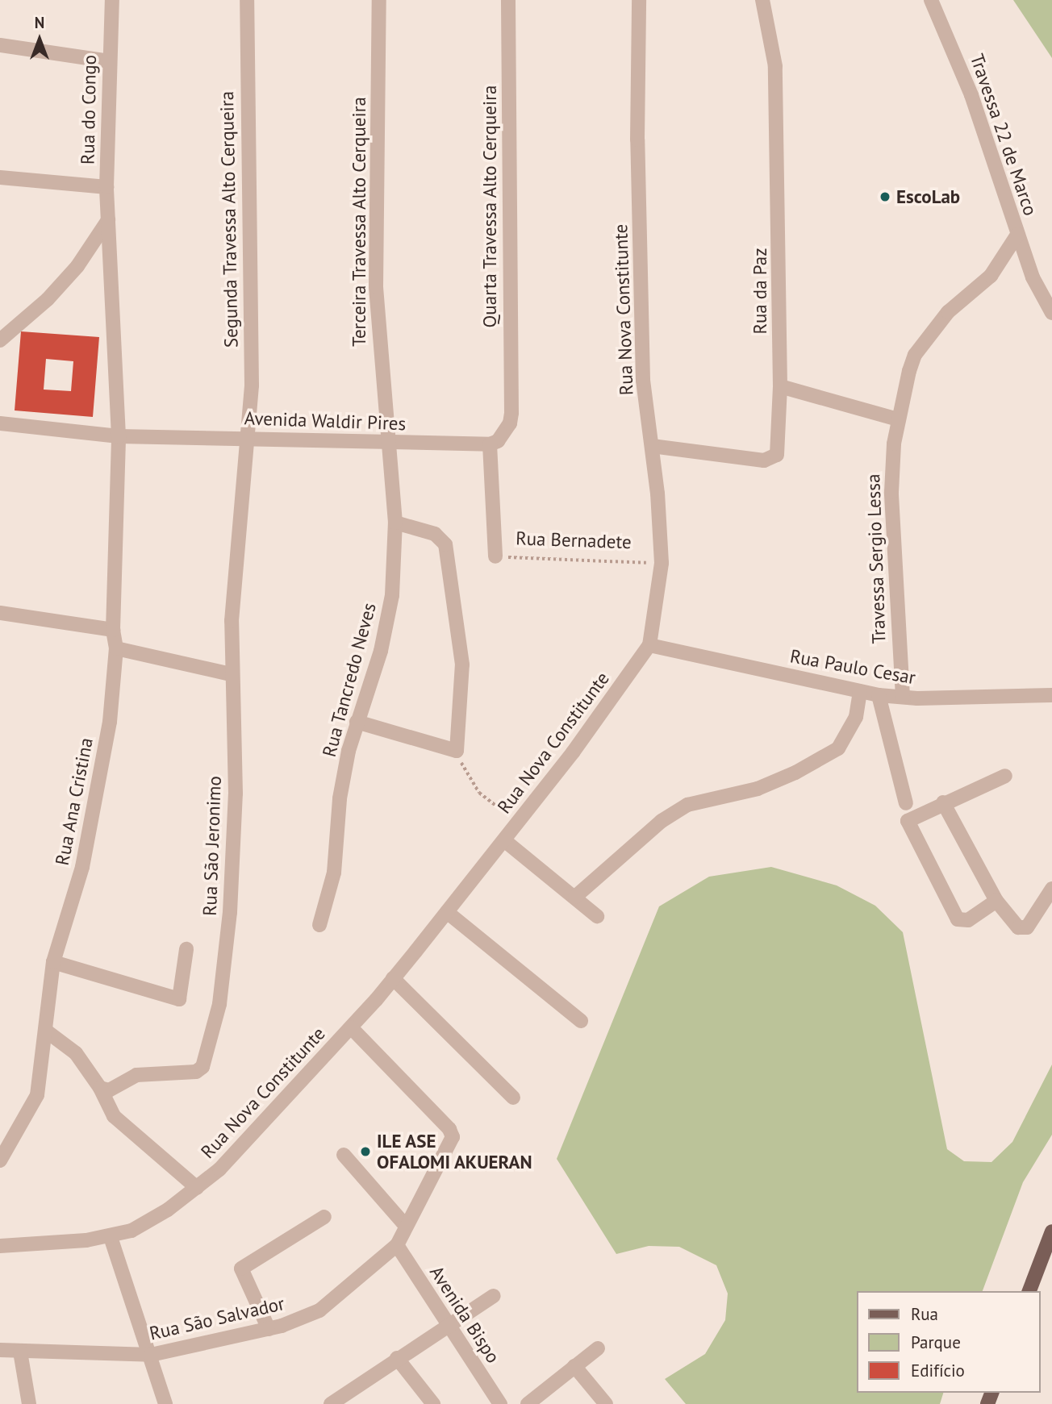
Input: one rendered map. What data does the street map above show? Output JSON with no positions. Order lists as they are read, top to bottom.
{
  "streets": {
    "street": [
      "Rua do Congo",
      "Travessa 22 de Marco",
      "Quarta Travessa Alto Cerqueira",
      "Segunda Travessa Alto Cerqueira",
      "Terceira Travessa Alto Cerqueira",
      "Rua da Paz",
      "Rua Nova Constitunte",
      "Avenida Waldir Pires",
      "Rua Bernadete",
      "Travessa Sergio Lessa",
      "Rua Paulo Cesar",
      "Rua Tancredo Neves",
      "Rua Ana Cristina",
      "Rua São Jeronimo",
      "Avenida Bispo",
      "Rua São Salvador"
    ]
  },
  "crossings": [
    ["Rua do Congo", "Avenida Waldir Pires"],
    ["Rua do Congo", "Rua Ana Cristina"],
    ["Travessa 22 de Marco", "Travessa Sergio Lessa"],
    ["Quarta Travessa Alto Cerqueira", "Avenida Waldir Pires"],
    ["Quarta Travessa Alto Cerqueira", "Rua Bernadete"],
    ["Segunda Travessa Alto Cerqueira", "Avenida Waldir Pires"],
    ["Segunda Travessa Alto Cerqueira", "Rua São Jeronimo"],
    ["Terceira Travessa Alto Cerqueira", "Avenida Waldir Pires"],
    ["Terceira Travessa Alto Cerqueira", "Rua Tancredo Neves"],
    ["Rua da Paz", "Rua Nova Constitunte"],
    ["Rua Nova Constitunte", "Rua Bernadete"],
    ["Rua Nova Constitunte", "Rua Paulo Cesar"],
    ["Rua Nova Constitunte", "Rua São Salvador"],
    ["Avenida Waldir Pires", "Rua Bernadete"],
    ["Avenida Waldir Pires", "Rua Tancredo Neves"],
    ["Avenida Waldir Pires", "Rua Ana Cristina"],
    ["Avenida Waldir Pires", "Rua São Jeronimo"],
    ["Travessa Sergio Lessa", "Rua Paulo Cesar"],
    ["Avenida Bispo", "Rua São Salvador"]
  ],
  "places": ["EscoLab", "ILE ASE OFALOMI AKUERAN"],
  "legend": ["Rua", "Parque", "Edifício"],
  "north": "top"
}
